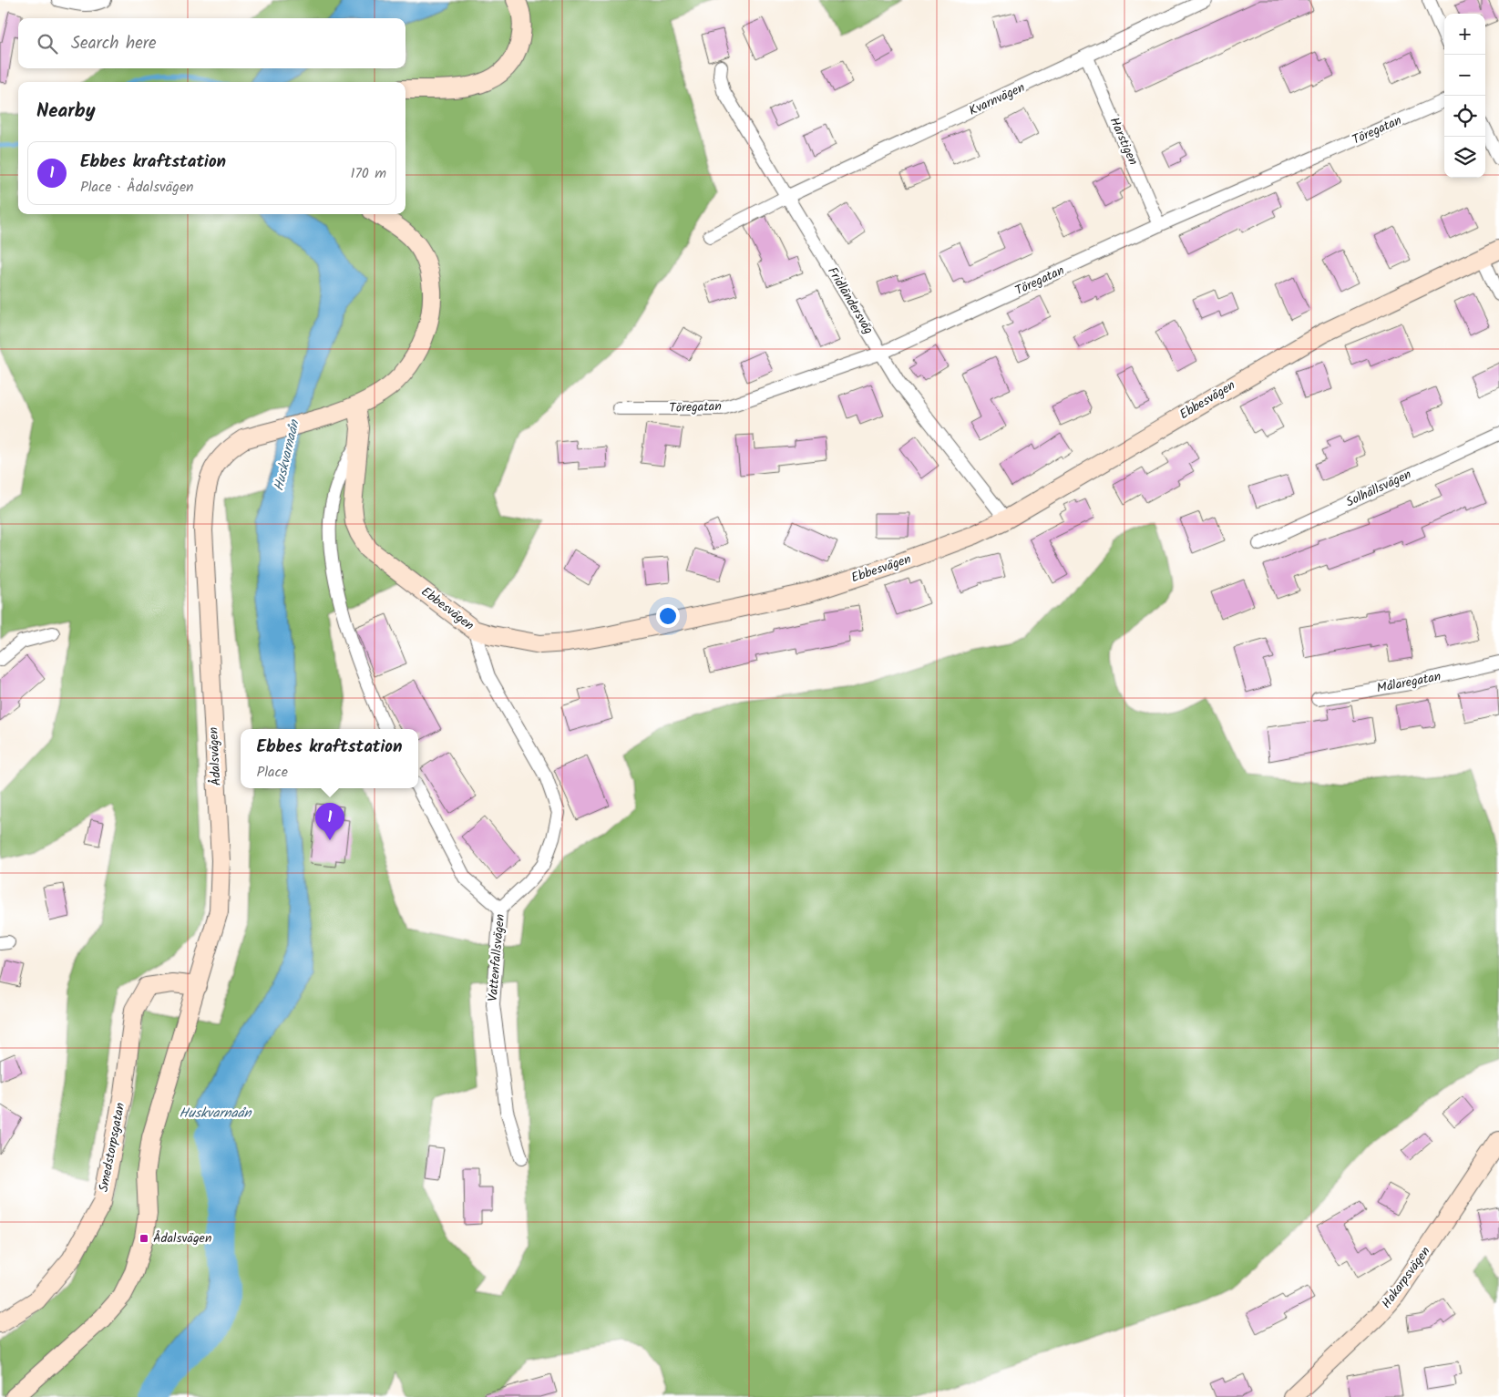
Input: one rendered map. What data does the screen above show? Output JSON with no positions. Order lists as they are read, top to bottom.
{
  "streets": {
    "street": [
      "Kvarnvägen",
      "Töregatan",
      "Harstigen",
      "Fridländersväg",
      "Ebbesvägen",
      "Solhällsvägen",
      "Målaregatan",
      "Ådalsvägen",
      "Vattenfallsvägen",
      "Smedstorpsgatan",
      "Hakarpsvägen"
    ]
  },
  "crossings": [
    ["Kvarnvägen", "Harstigen"],
    ["Kvarnvägen", "Fridländersväg"],
    ["Töregatan", "Harstigen"],
    ["Töregatan", "Fridländersväg"],
    ["Fridländersväg", "Ebbesvägen"],
    ["Ebbesvägen", "Ådalsvägen"],
    ["Ebbesvägen", "Vattenfallsvägen"],
    ["Ådalsvägen", "Smedstorpsgatan"]
  ],
  "water": ["Huskvarnaån"],
  "places": {
    "transit": ["Ådalsvägen"]
  },
  "page": {
    "map_buttons": ["+", "−"],
    "search": "Search here",
    "heading": "Nearby",
    "list": [
      {
        "mark": "1",
        "name": "Ebbes kraftstation",
        "note": "Place · Ådalsvägen",
        "value": "170 m"
      }
    ],
    "popup": ["Ebbes kraftstation", "Place"],
    "pins": "1"
  }
}
